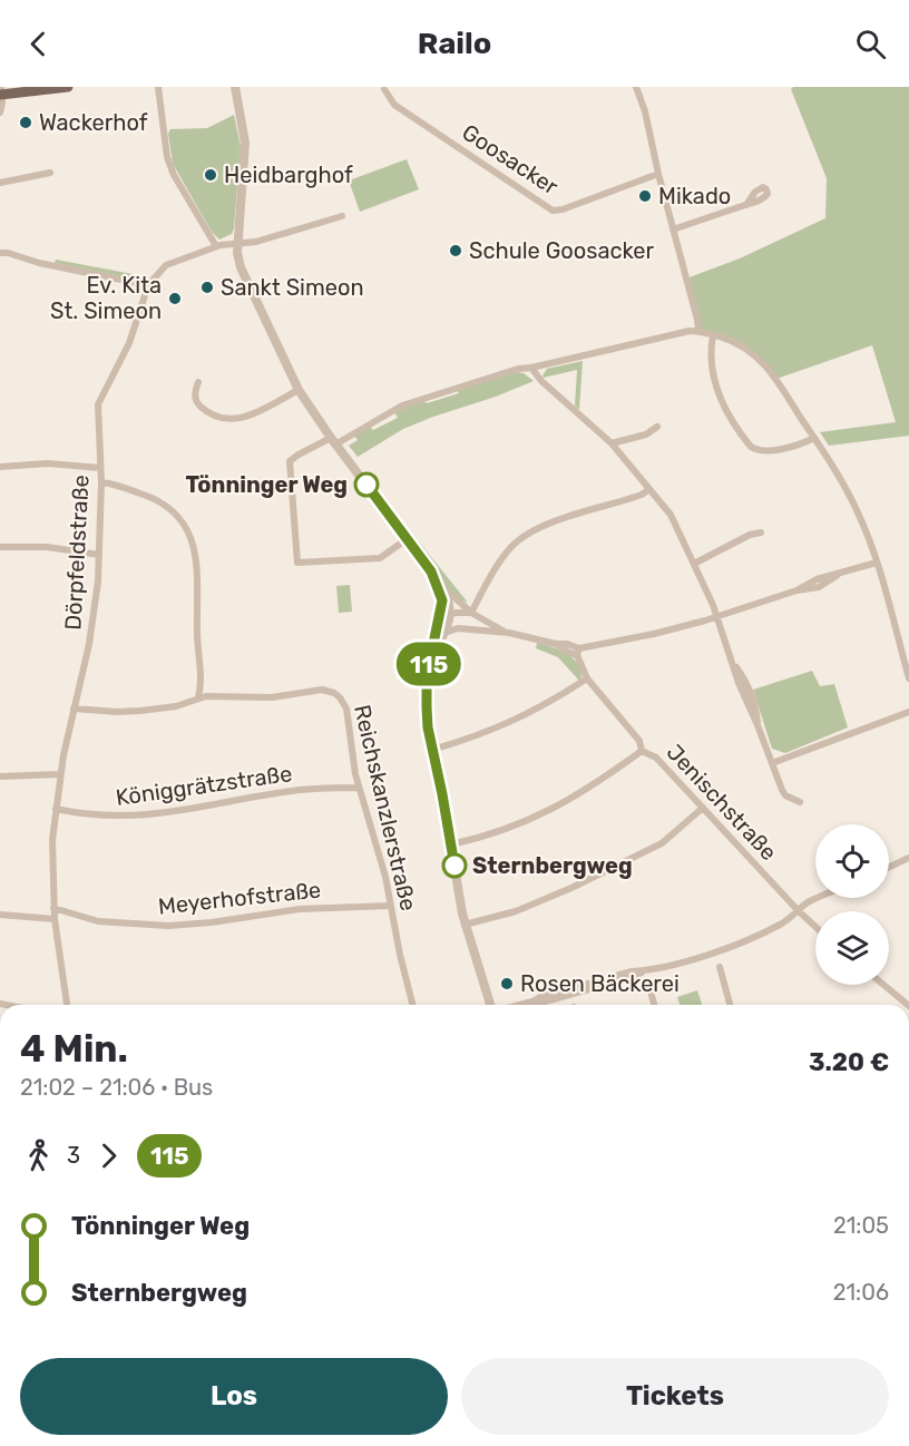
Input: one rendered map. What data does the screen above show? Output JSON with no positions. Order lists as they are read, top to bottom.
{
  "streets": {
    "street": [
      "Goosacker",
      "Dörpfeldstraße",
      "Königgrätzstraße",
      "Jenischstraße",
      "Reichskanzlerstraße",
      "Meyerhofstraße"
    ]
  },
  "crossings": [
    ["Dörpfeldstraße", "Königgrätzstraße"],
    ["Dörpfeldstraße", "Reichskanzlerstraße"],
    ["Dörpfeldstraße", "Meyerhofstraße"],
    ["Königgrätzstraße", "Reichskanzlerstraße"],
    ["Reichskanzlerstraße", "Meyerhofstraße"]
  ],
  "places": [
    "Wackerhof",
    "Heidbarghof",
    "Mikado",
    "Schule Goosacker",
    "Sankt Simeon",
    "Ev. Kita St. Simeon",
    "Tönninger Weg",
    "Sternbergweg",
    "Rosen Bäckerei"
  ],
  "lines": ["bus line 115"],
  "page": {
    "header": "Railo",
    "on_map": "115",
    "heading": ["4 Min.", "21:02 – 21:06 · Bus", "3.20 €"],
    "legs": ["3", "115"],
    "list": [
      {
        "name": "Tönninger Weg",
        "value": "21:05"
      },
      {
        "name": "Sternbergweg",
        "value": "21:06"
      }
    ],
    "buttons": ["Los", "Tickets"]
  }
}
